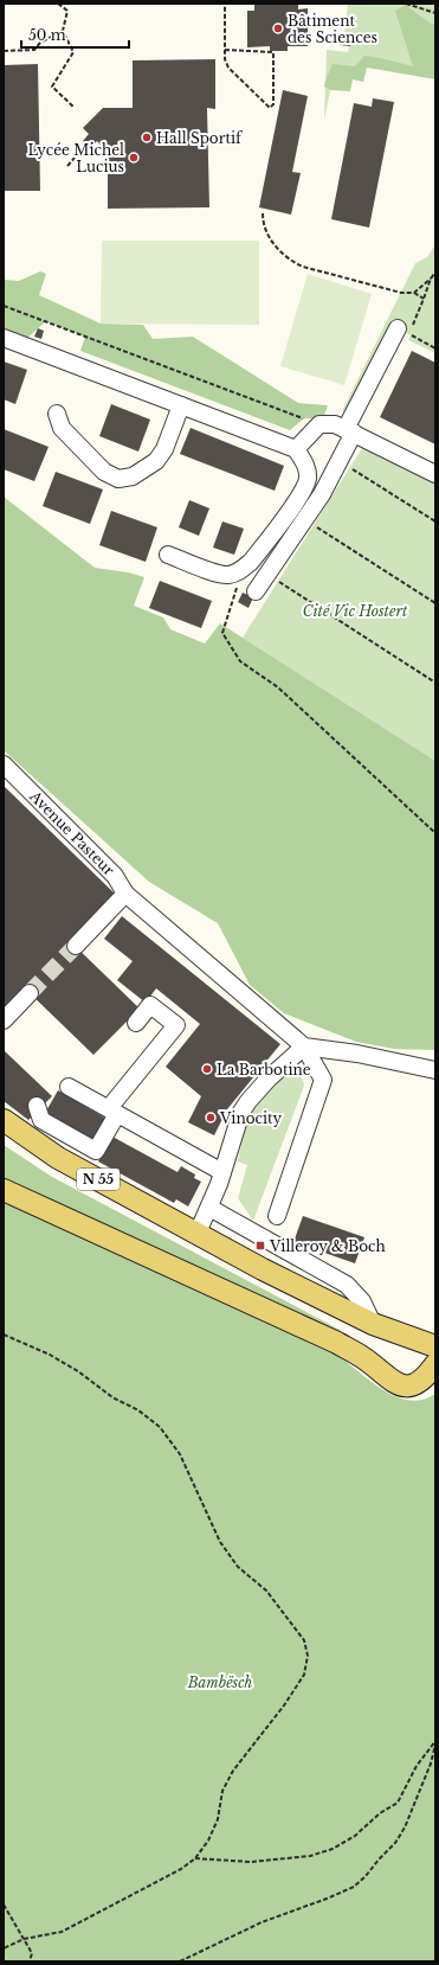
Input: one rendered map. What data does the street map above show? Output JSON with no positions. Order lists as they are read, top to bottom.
{
  "streets": {
    "main road": ["N 55"],
    "street": ["Avenue Pasteur"]
  },
  "parks": ["Cité Vic Hostert", "Bambësch"],
  "places": {
    "other": [
      "Bâtiment des Sciences",
      "Hall Sportif",
      "Lycée Michel Lucius",
      "La Barbotine",
      "Vinocity"
    ],
    "transit": ["Villeroy & Boch"]
  },
  "scale_bar": "50 m"
}
